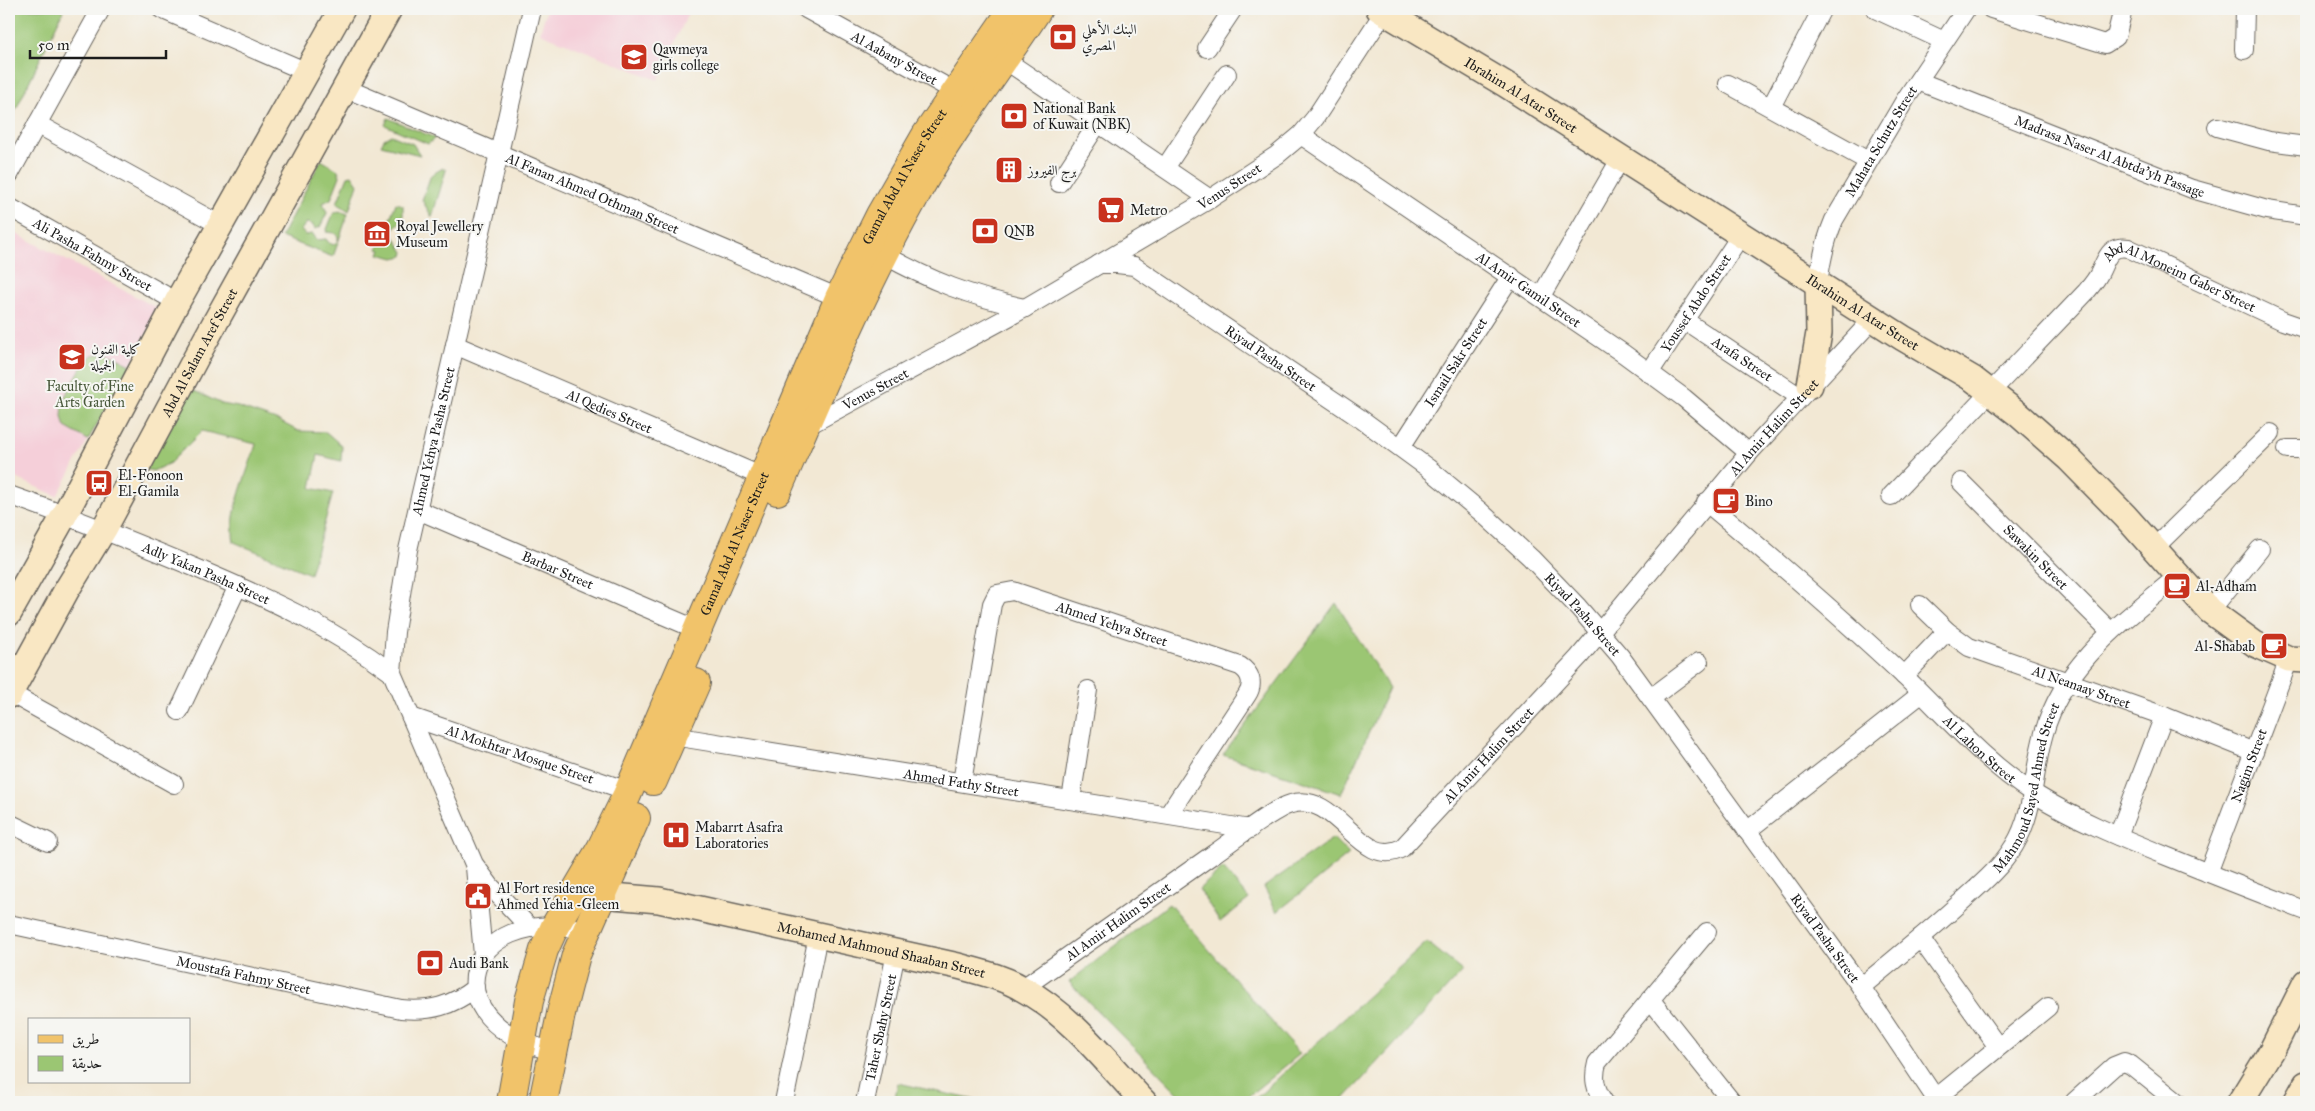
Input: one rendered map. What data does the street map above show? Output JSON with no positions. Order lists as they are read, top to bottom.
{
  "streets": {
    "main road": ["Gamal Abd Al Naser Street"],
    "street": [
      "Al Aabany Street",
      "Ibrahim Al Atar Street",
      "Mahata Schutz Street",
      "Madrasa Naser Al Abtda'yh Passage",
      "Venus Street",
      "Al Fanan Ahmed Othman Street",
      "Ali Pasha Fahmy Street",
      "Abd Al Moneim Gaber Street",
      "Al Amir Gamil Street",
      "Youssef Abdo Street",
      "Abd Al Salam Aref Street",
      "Arafa Street",
      "Riyad Pasha Street",
      "Ismail Sakr Street",
      "Al Qedies Street",
      "Al Amir Halim Street",
      "Ahmed Yehya Pasha Street",
      "Sawakin Street",
      "Barbar Street",
      "Adly Yakan Pasha Street",
      "Ahmed Yehya Street",
      "Al Neanaay Street",
      "Al Lahon Street",
      "Al Mokhtar Mosque Street",
      "Nagim Street",
      "Ahmed Fathy Street",
      "Mahmoud Sayed Ahmed Street",
      "Mohamed Mahmoud Shaaban Street",
      "Moustafa Fahmy Street",
      "Taher Sbahy Street"
    ]
  },
  "crossings": [
    ["Al Aabany Street", "Gamal Abd Al Naser Street"],
    ["Ibrahim Al Atar Street", "Mahata Schutz Street"],
    ["Ibrahim Al Atar Street", "Venus Street"],
    ["Ibrahim Al Atar Street", "Abd Al Moneim Gaber Street"],
    ["Ibrahim Al Atar Street", "Youssef Abdo Street"],
    ["Ibrahim Al Atar Street", "Al Amir Halim Street"],
    ["Ibrahim Al Atar Street", "Nagim Street"],
    ["Ibrahim Al Atar Street", "Mahmoud Sayed Ahmed Street"],
    ["Mahata Schutz Street", "Madrasa Naser Al Abtda'yh Passage"],
    ["Gamal Abd Al Naser Street", "Venus Street"],
    ["Gamal Abd Al Naser Street", "Al Fanan Ahmed Othman Street"],
    ["Gamal Abd Al Naser Street", "Al Qedies Street"],
    ["Gamal Abd Al Naser Street", "Ahmed Yehya Pasha Street"],
    ["Gamal Abd Al Naser Street", "Barbar Street"],
    ["Gamal Abd Al Naser Street", "Al Mokhtar Mosque Street"],
    ["Gamal Abd Al Naser Street", "Ahmed Fathy Street"],
    ["Gamal Abd Al Naser Street", "Mohamed Mahmoud Shaaban Street"],
    ["Venus Street", "Al Amir Gamil Street"],
    ["Venus Street", "Riyad Pasha Street"],
    ["Al Fanan Ahmed Othman Street", "Abd Al Salam Aref Street"],
    ["Al Fanan Ahmed Othman Street", "Ahmed Yehya Pasha Street"],
    ["Al Amir Gamil Street", "Youssef Abdo Street"],
    ["Al Amir Gamil Street", "Ismail Sakr Street"],
    ["Al Amir Gamil Street", "Al Amir Halim Street"],
    ["Youssef Abdo Street", "Arafa Street"],
    ["Abd Al Salam Aref Street", "Adly Yakan Pasha Street"],
    ["Arafa Street", "Al Amir Halim Street"],
    ["Riyad Pasha Street", "Ismail Sakr Street"],
    ["Riyad Pasha Street", "Al Amir Halim Street"],
    ["Riyad Pasha Street", "Mahmoud Sayed Ahmed Street"],
    ["Al Qedies Street", "Ahmed Yehya Pasha Street"],
    ["Al Amir Halim Street", "Al Lahon Street"],
    ["Al Amir Halim Street", "Ahmed Fathy Street"],
    ["Al Amir Halim Street", "Mohamed Mahmoud Shaaban Street"],
    ["Ahmed Yehya Pasha Street", "Barbar Street"],
    ["Ahmed Yehya Pasha Street", "Adly Yakan Pasha Street"],
    ["Ahmed Yehya Pasha Street", "Al Mokhtar Mosque Street"],
    ["Sawakin Street", "Mahmoud Sayed Ahmed Street"],
    ["Ahmed Yehya Street", "Ahmed Fathy Street"],
    ["Al Neanaay Street", "Nagim Street"],
    ["Al Neanaay Street", "Mahmoud Sayed Ahmed Street"],
    ["Al Lahon Street", "Nagim Street"],
    ["Al Lahon Street", "Mahmoud Sayed Ahmed Street"],
    ["Mohamed Mahmoud Shaaban Street", "Taher Sbahy Street"]
  ],
  "parks": ["Faculty of Fine Arts Garden"],
  "places": {
    "bank": [
      "البنك الأهلي المصري",
      "National Bank of Kuwait (NBK)",
      "QNB",
      "Audi Bank"
    ],
    "school or university": ["Qawmeya girls college", "كلية الفنون الجميلة"],
    "building": ["برج الفيروز"],
    "supermarket": ["Metro"],
    "museum": ["Royal Jewellery Museum"],
    "bus stop": ["El-Fonoon El-Gamila"],
    "cafe": ["Bino", "Al-Adham", "Al-Shabab"],
    "hospital": ["Mabarrt Asafra Laboratories"],
    "public building": ["Al Fort residence Ahmed Yehia -Gleem"]
  },
  "legend": ["طريق", "حديقة"],
  "scale_bar": "50 m"
}
